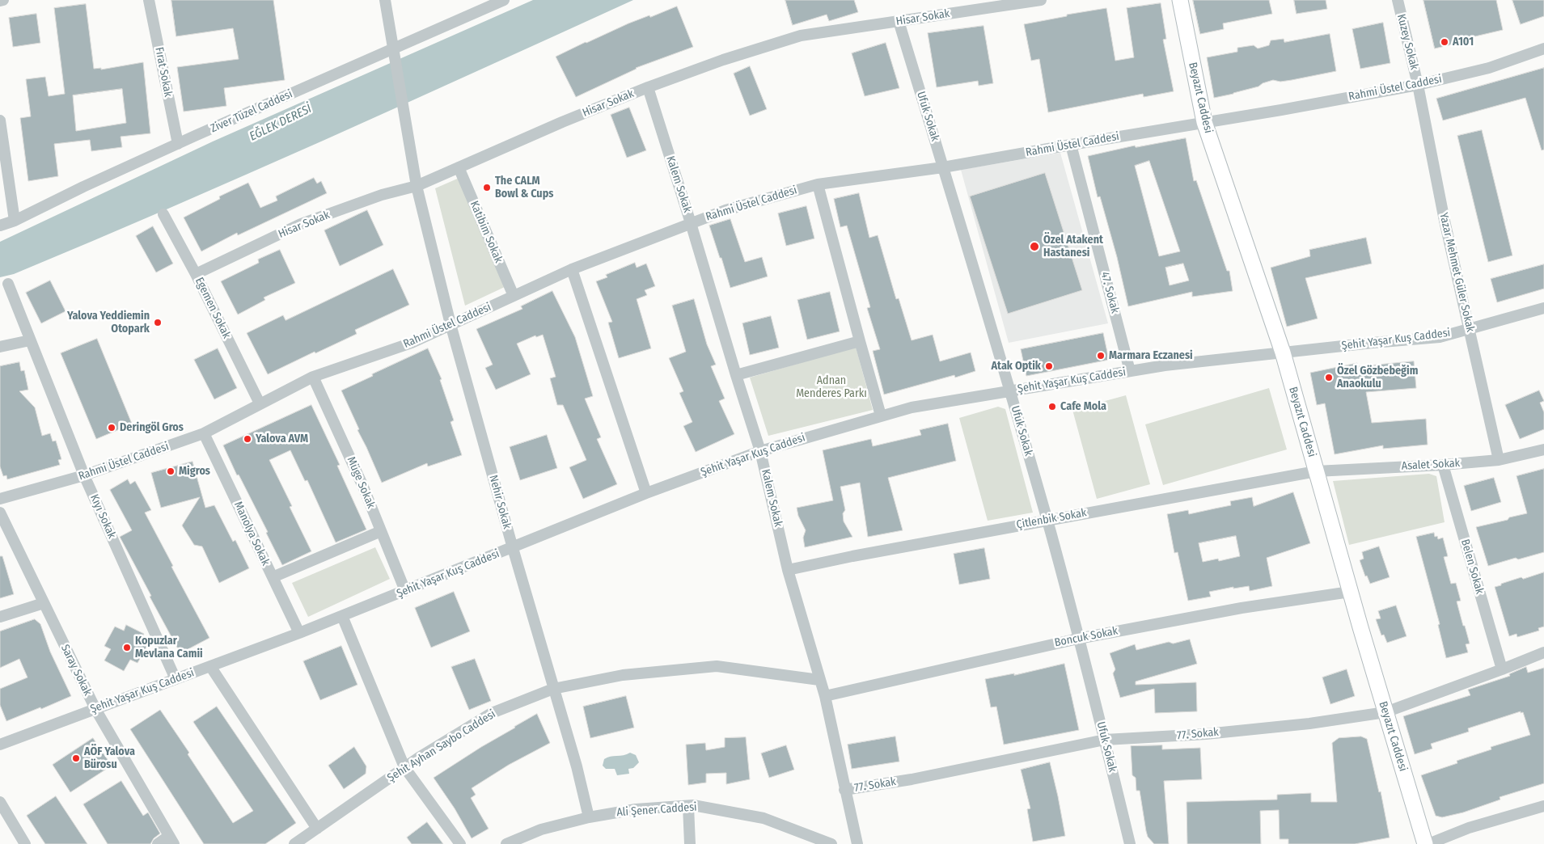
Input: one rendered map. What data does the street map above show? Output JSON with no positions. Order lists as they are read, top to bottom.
{
  "streets": {
    "street": [
      "Hisar Sokak",
      "Kuzey Sokak",
      "Fırat Sokak",
      "Rahmi Üstel Caddesi",
      "Beyazıt Caddesi",
      "Ziver Tüzel Caddesi",
      "Ufuk Sokak",
      "Kalem Sokak",
      "Katibim Sokak",
      "Yazar Mehmet Güler Sokak",
      "47. Sokak",
      "Egemen Sokak",
      "Şehit Yaşar Kuş Caddesi",
      "Asalet Sokak",
      "Müge Sokak",
      "Nehir Sokak",
      "Kıyı Sokak",
      "Çitlenbik Sokak",
      "Manolya Sokak",
      "Belen Sokak",
      "Boncuk Sokak",
      "Saray Sokak",
      "77. Sokak",
      "Şehit Ayhan Saybo Caddesi",
      "Ali Şener Caddesi"
    ]
  },
  "crossings": [
    ["Hisar Sokak", "Ufuk Sokak"],
    ["Hisar Sokak", "Kalem Sokak"],
    ["Hisar Sokak", "Katibim Sokak"],
    ["Hisar Sokak", "Egemen Sokak"],
    ["Hisar Sokak", "Nehir Sokak"],
    ["Kuzey Sokak", "Rahmi Üstel Caddesi"],
    ["Kuzey Sokak", "Yazar Mehmet Güler Sokak"],
    ["Fırat Sokak", "Ziver Tüzel Caddesi"],
    ["Rahmi Üstel Caddesi", "Beyazıt Caddesi"],
    ["Rahmi Üstel Caddesi", "Ufuk Sokak"],
    ["Rahmi Üstel Caddesi", "Kalem Sokak"],
    ["Rahmi Üstel Caddesi", "Katibim Sokak"],
    ["Rahmi Üstel Caddesi", "Yazar Mehmet Güler Sokak"],
    ["Rahmi Üstel Caddesi", "47. Sokak"],
    ["Rahmi Üstel Caddesi", "Egemen Sokak"],
    ["Rahmi Üstel Caddesi", "Müge Sokak"],
    ["Rahmi Üstel Caddesi", "Nehir Sokak"],
    ["Rahmi Üstel Caddesi", "Kıyı Sokak"],
    ["Rahmi Üstel Caddesi", "Manolya Sokak"],
    ["Beyazıt Caddesi", "Şehit Yaşar Kuş Caddesi"],
    ["Beyazıt Caddesi", "Asalet Sokak"],
    ["Beyazıt Caddesi", "Çitlenbik Sokak"],
    ["Beyazıt Caddesi", "Boncuk Sokak"],
    ["Beyazıt Caddesi", "77. Sokak"],
    ["Ziver Tüzel Caddesi", "Nehir Sokak"],
    ["Ufuk Sokak", "Şehit Yaşar Kuş Caddesi"],
    ["Ufuk Sokak", "Çitlenbik Sokak"],
    ["Ufuk Sokak", "Boncuk Sokak"],
    ["Ufuk Sokak", "77. Sokak"],
    ["Kalem Sokak", "Şehit Yaşar Kuş Caddesi"],
    ["Kalem Sokak", "Çitlenbik Sokak"],
    ["Kalem Sokak", "Boncuk Sokak"],
    ["Kalem Sokak", "77. Sokak"],
    ["Kalem Sokak", "Şehit Ayhan Saybo Caddesi"],
    ["Yazar Mehmet Güler Sokak", "Şehit Yaşar Kuş Caddesi"],
    ["Yazar Mehmet Güler Sokak", "Asalet Sokak"],
    ["47. Sokak", "Şehit Yaşar Kuş Caddesi"],
    ["Şehit Yaşar Kuş Caddesi", "Müge Sokak"],
    ["Şehit Yaşar Kuş Caddesi", "Nehir Sokak"],
    ["Şehit Yaşar Kuş Caddesi", "Kıyı Sokak"],
    ["Şehit Yaşar Kuş Caddesi", "Manolya Sokak"],
    ["Şehit Yaşar Kuş Caddesi", "Saray Sokak"],
    ["Asalet Sokak", "Çitlenbik Sokak"],
    ["Asalet Sokak", "Belen Sokak"],
    ["Nehir Sokak", "Şehit Ayhan Saybo Caddesi"],
    ["Nehir Sokak", "Ali Şener Caddesi"],
    ["Belen Sokak", "77. Sokak"]
  ],
  "water": ["EĞLEK DERESİ"],
  "parks": ["Adnan Menderes Parkı"],
  "places": [
    "A101",
    "The CALM Bowl & Cups",
    "Özel Atakent Hastanesi",
    "Yalova Yeddiemin Otopark",
    "Marmara Eczanesi",
    "Atak Optik",
    "Özel Gözbebeğim Anaokulu",
    "Cafe Mola",
    "Deringöl Gros",
    "Yalova AVM",
    "Migros",
    "Kopuzlar Mevlana Camii",
    "AÖF Yalova Bürosu"
  ]
}
